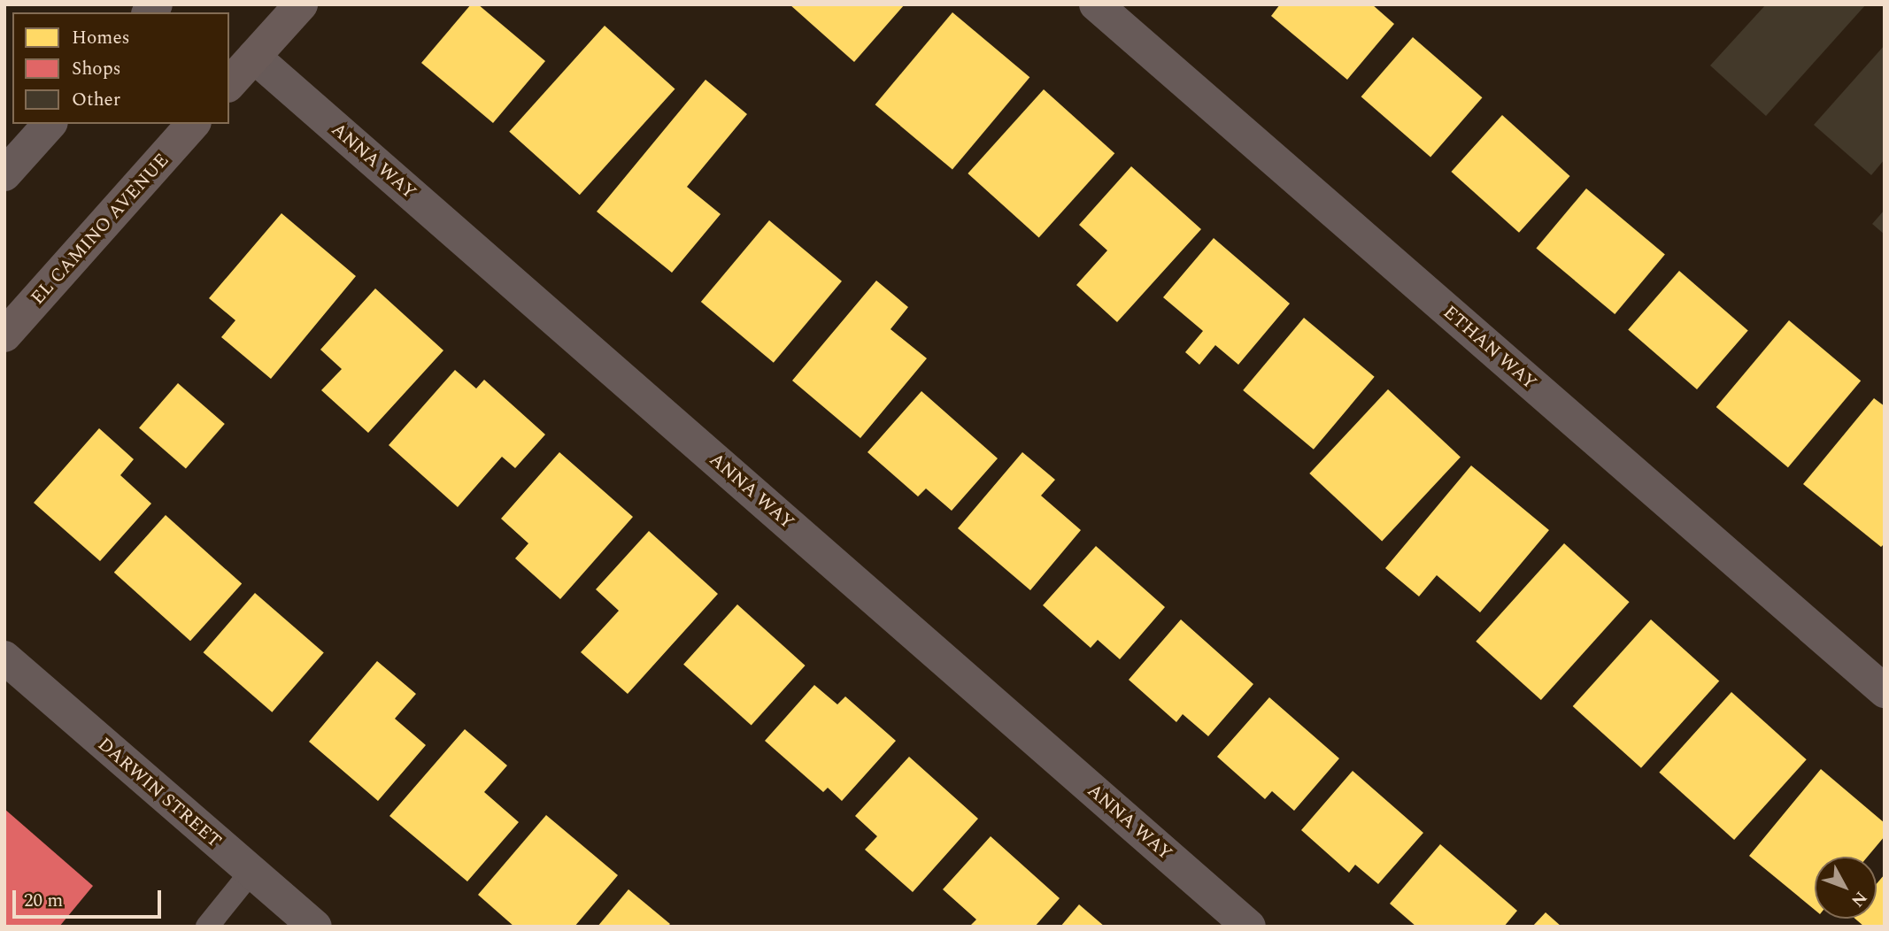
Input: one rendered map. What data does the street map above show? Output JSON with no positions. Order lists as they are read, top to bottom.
{
  "streets": {
    "main road": ["EL CAMINO AVENUE"],
    "street": ["ANNA WAY", "ETHAN WAY", "DARWIN STREET"]
  },
  "legend": ["Homes", "Shops", "Other"],
  "scale_bar": "20 m",
  "north": "bottom right"
}
